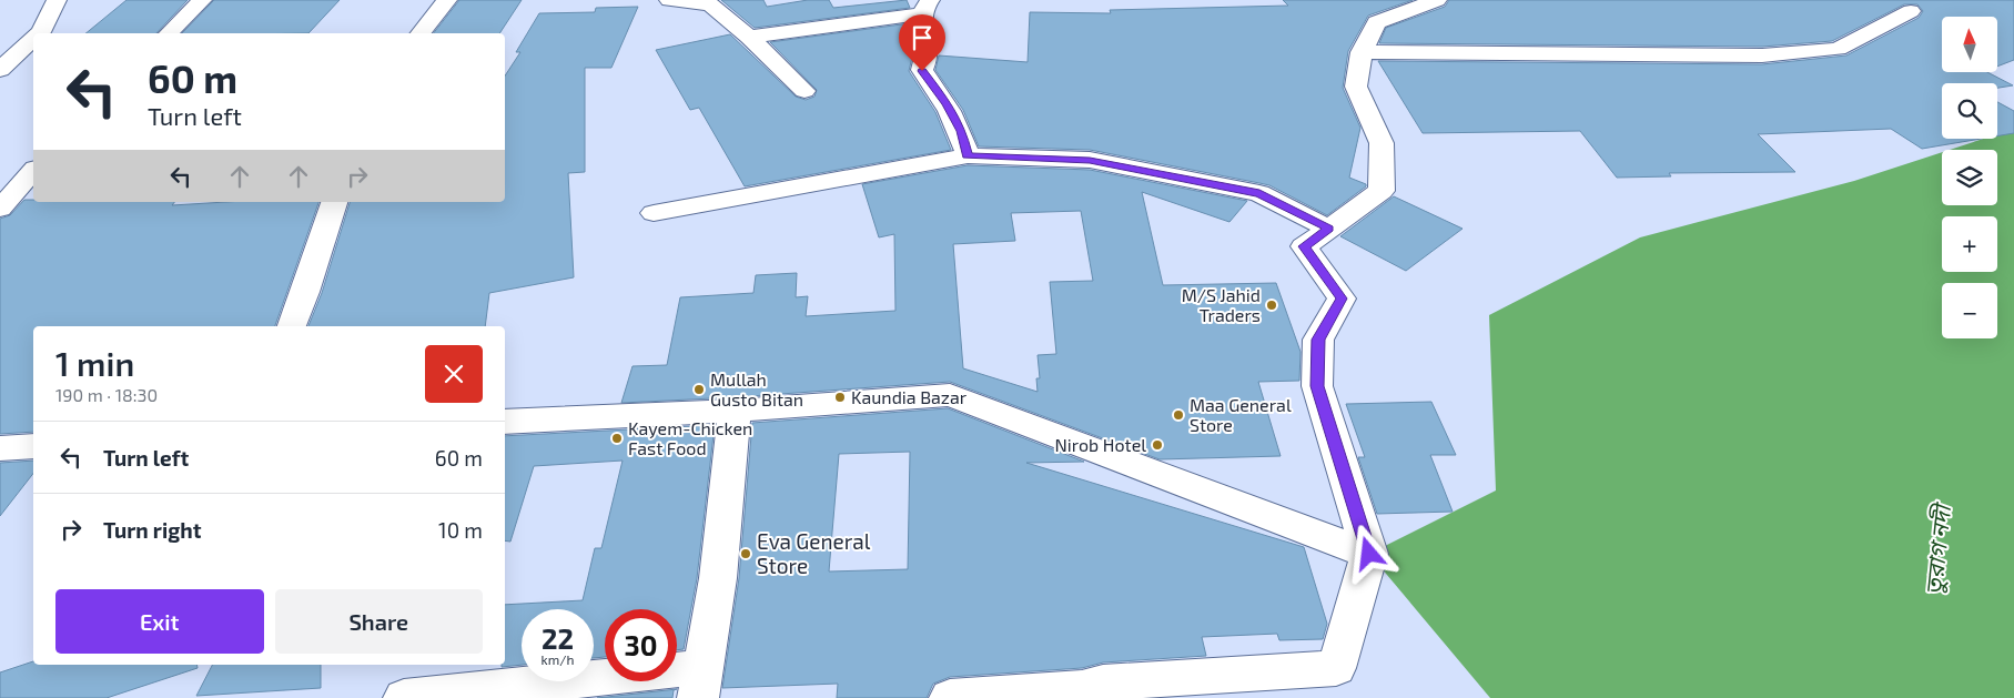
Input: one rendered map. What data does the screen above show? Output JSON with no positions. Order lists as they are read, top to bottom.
{
  "water": ["তুরাগ নদী"],
  "places": [
    "M/S Jahid Traders",
    "Mullah Gusto Bitan",
    "Kaundia Bazar",
    "Maa General Store",
    "Kayem-Chicken Fast Food",
    "Nirob Hotel",
    "Eva General Store"
  ],
  "north": "top",
  "page": {
    "map_buttons": ["+", "−"],
    "turn": ["60 m", "Turn left"],
    "heading": ["1 min", "190 m · 18:30"],
    "list": [
      {
        "name": "Turn left",
        "value": "60 m"
      },
      {
        "name": "Turn right",
        "value": "10 m"
      }
    ],
    "buttons": ["Exit", "Share"],
    "speed": "22 km/h",
    "limit": "30"
  }
}
